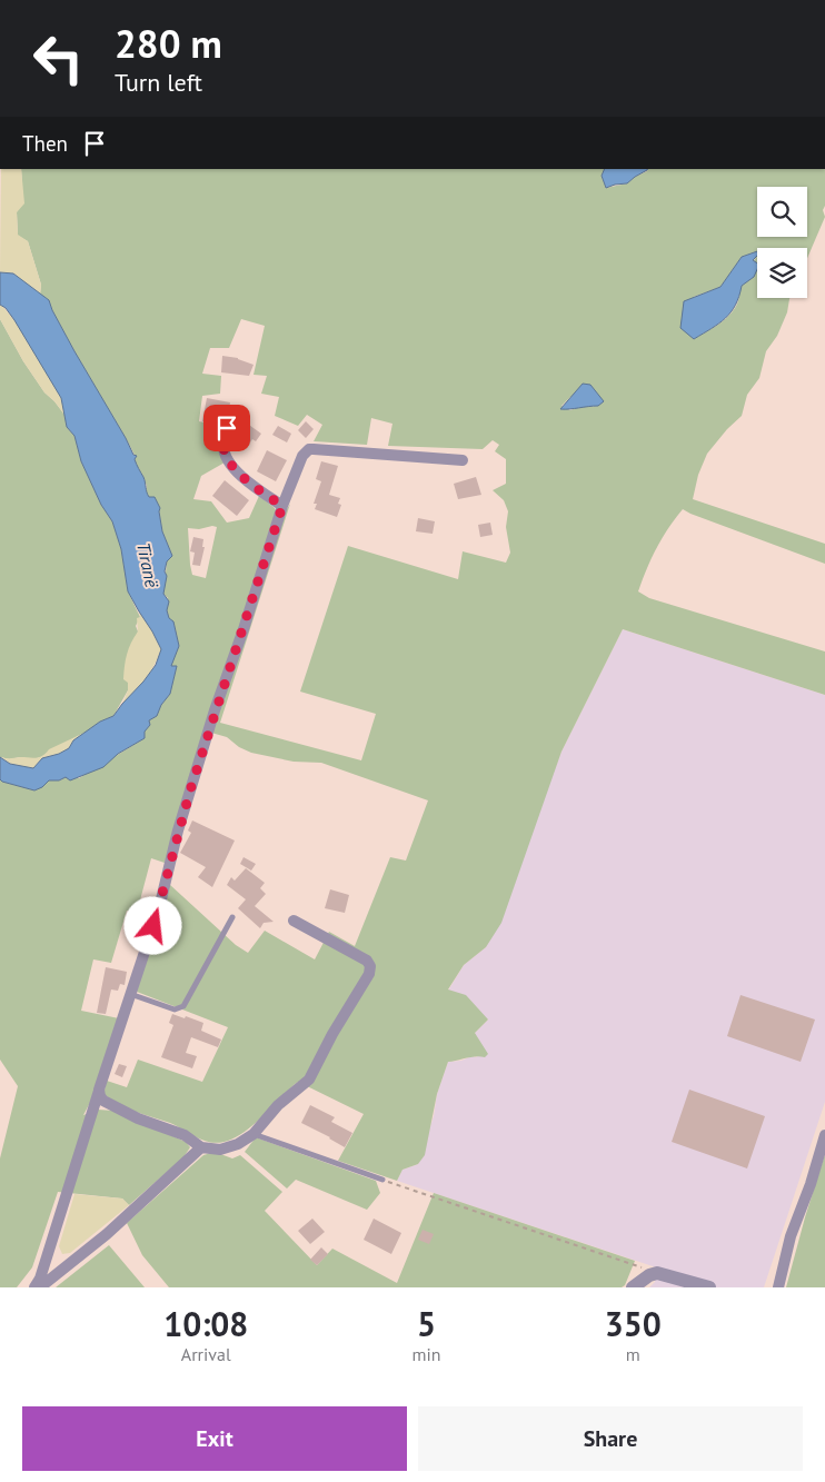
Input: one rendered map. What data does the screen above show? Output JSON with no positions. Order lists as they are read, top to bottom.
{
  "water": ["Tiranë"],
  "page": {
    "turn": ["280 m", "Turn left"],
    "then": "Then",
    "eta": [
      "10:08",
      "Arrival",
      "5",
      "min",
      "350",
      "m"
    ],
    "buttons": ["Exit", "Share"]
  }
}
